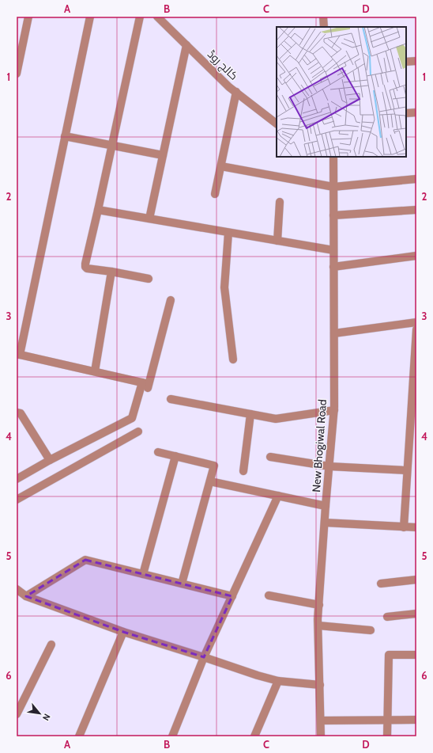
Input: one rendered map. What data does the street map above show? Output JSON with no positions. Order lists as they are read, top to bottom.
{
  "streets": {
    "street": ["کالج روڈ", "New Bhogiwal Road"]
  },
  "north": "bottom right",
  "grid": {
    "columns": [
      "A",
      "B",
      "C",
      "D"
    ],
    "rows": [
      "1",
      "2",
      "3",
      "4",
      "5",
      "6"
    ]
  }
}
